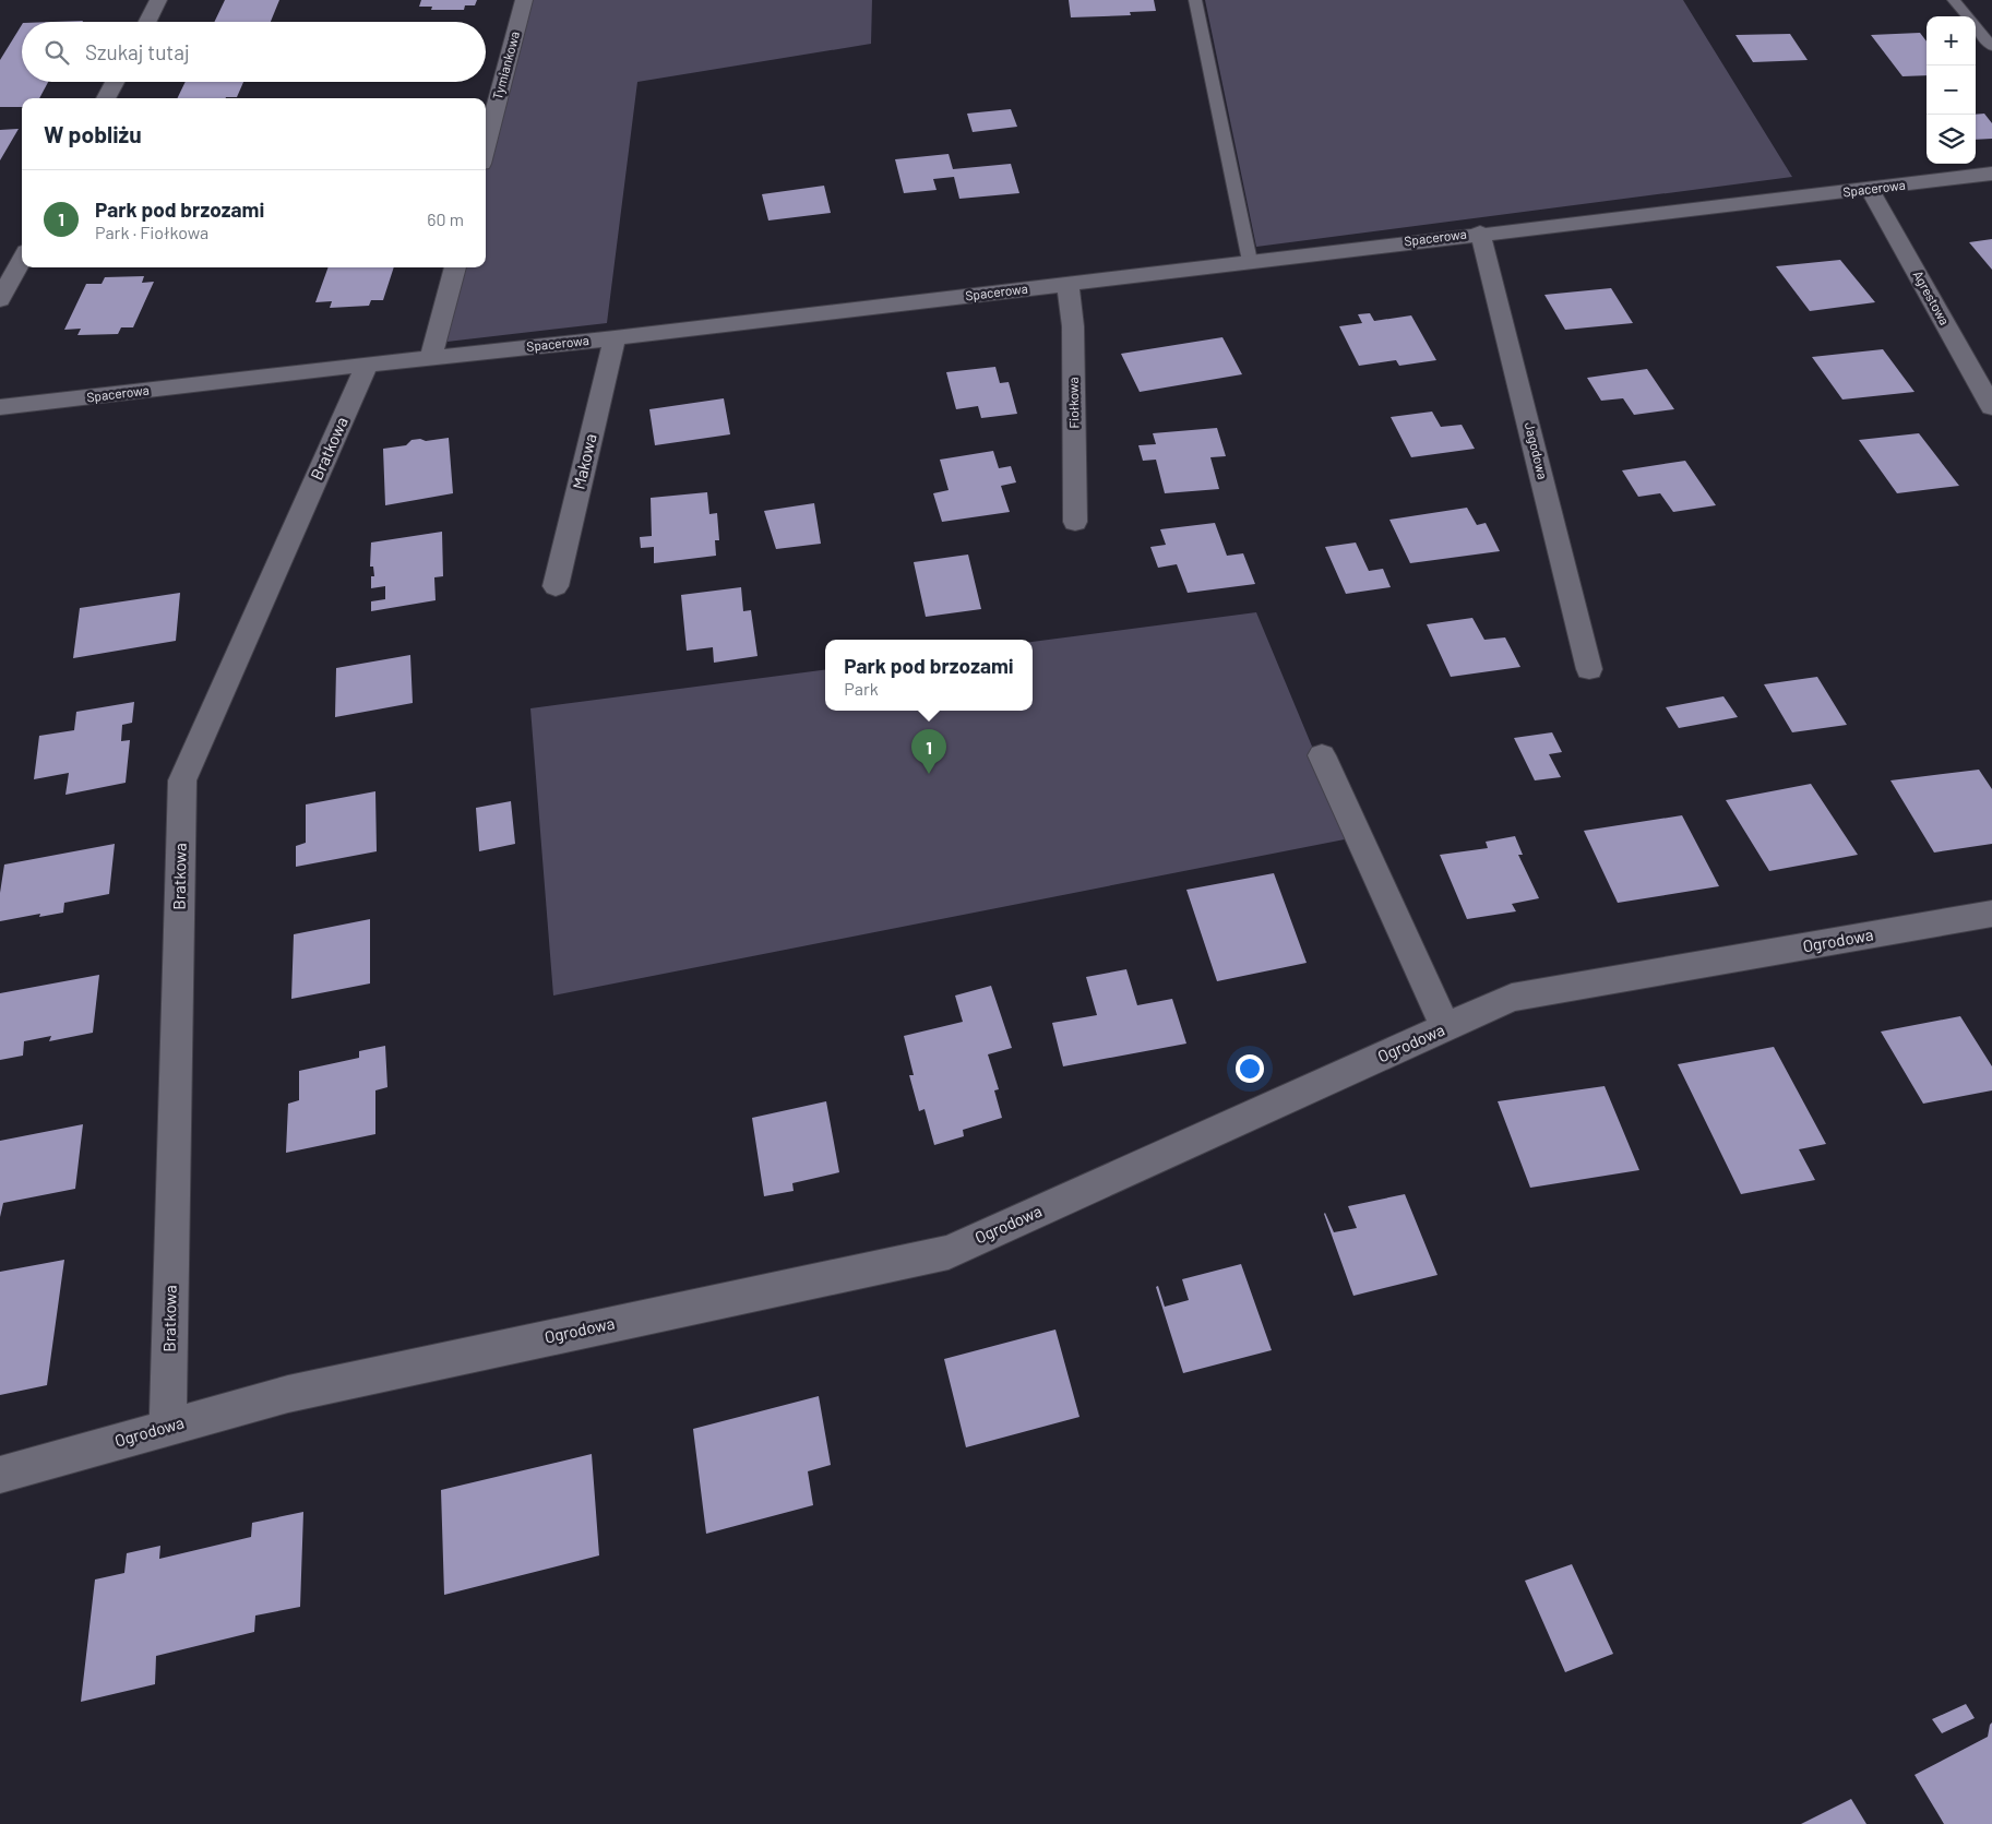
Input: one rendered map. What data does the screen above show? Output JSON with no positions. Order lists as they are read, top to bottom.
{
  "streets": {
    "street": [
      "Tymiankowa",
      "Spacerowa",
      "Agrestowa",
      "Fiołkowa",
      "Bratkowa",
      "Jagodowa",
      "Makowa",
      "Ogrodowa"
    ]
  },
  "crossings": [
    ["Spacerowa", "Agrestowa"],
    ["Spacerowa", "Fiołkowa"],
    ["Spacerowa", "Bratkowa"],
    ["Spacerowa", "Jagodowa"],
    ["Spacerowa", "Makowa"],
    ["Bratkowa", "Ogrodowa"]
  ],
  "page": {
    "map_buttons": ["+", "−"],
    "search": "Szukaj tutaj",
    "heading": "W pobliżu",
    "list": [
      {
        "mark": "1",
        "name": "Park pod brzozami",
        "note": "Park · Fiołkowa",
        "value": "60 m"
      }
    ],
    "popup": ["Park pod brzozami", "Park"],
    "pins": "1"
  }
}
